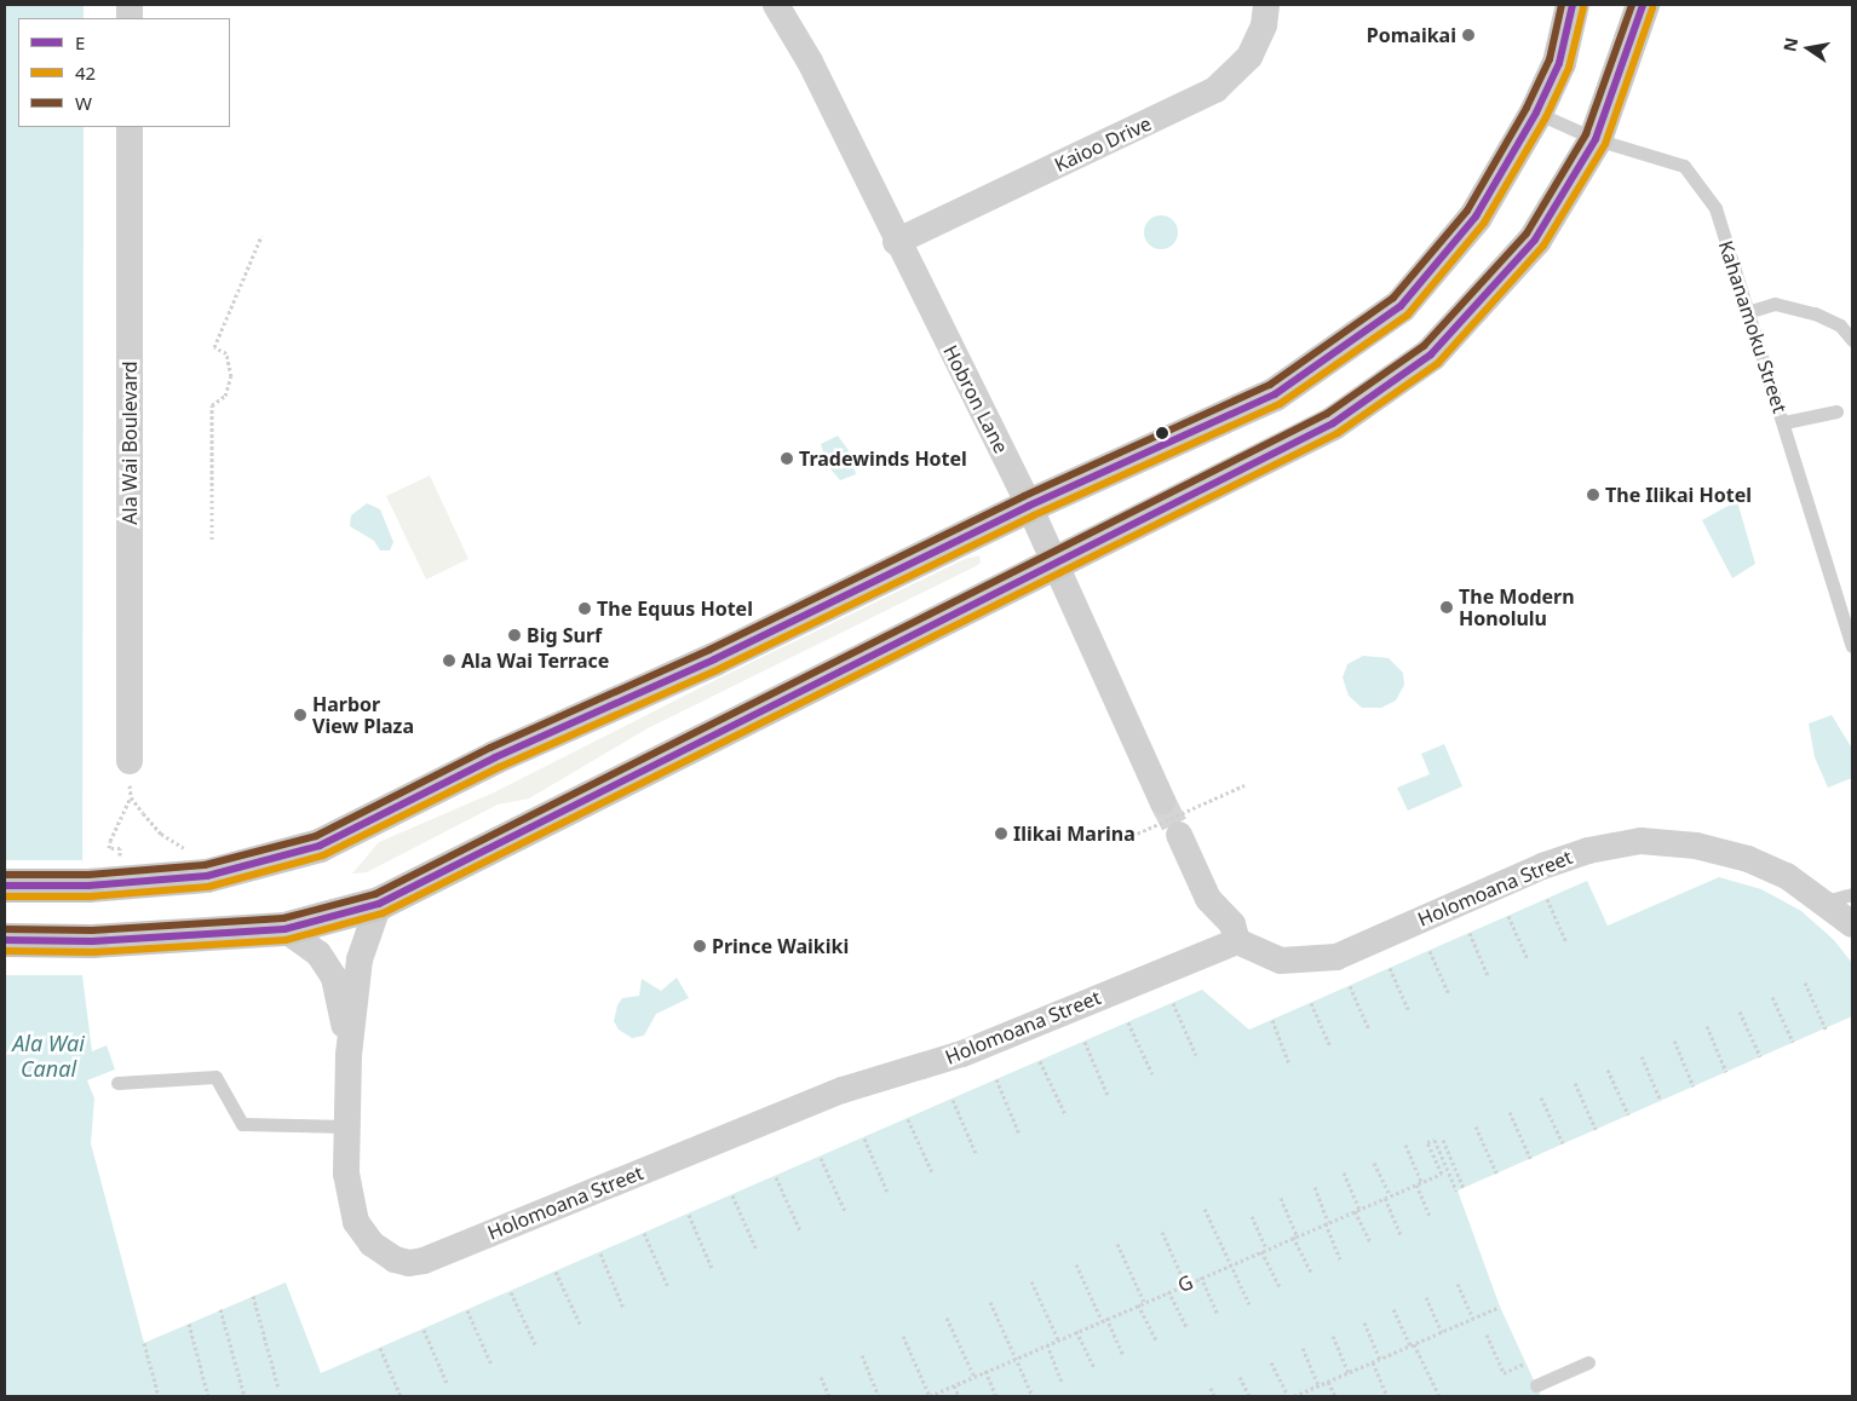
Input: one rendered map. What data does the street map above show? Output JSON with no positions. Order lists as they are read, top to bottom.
{
  "streets": {
    "street": [
      "Kaioo Drive",
      "Hobron Lane",
      "Ala Wai Boulevard",
      "Holomoana Street"
    ],
    "lane": ["Kahanamoku Street"],
    "path": ["G"]
  },
  "crossings": [
    ["Kaioo Drive", "Hobron Lane"]
  ],
  "water": ["Ala Wai Canal"],
  "places": [
    "Pomaikai",
    "Tradewinds Hotel",
    "The Ilikai Hotel",
    "The Modern Honolulu",
    "The Equus Hotel",
    "Big Surf",
    "Ala Wai Terrace",
    "Harbor View Plaza",
    "Ilikai Marina",
    "Prince Waikiki"
  ],
  "lines": ["transit line E", "transit line W", "transit line 42"],
  "legend": ["E", "42", "W"],
  "north": "left"
}
